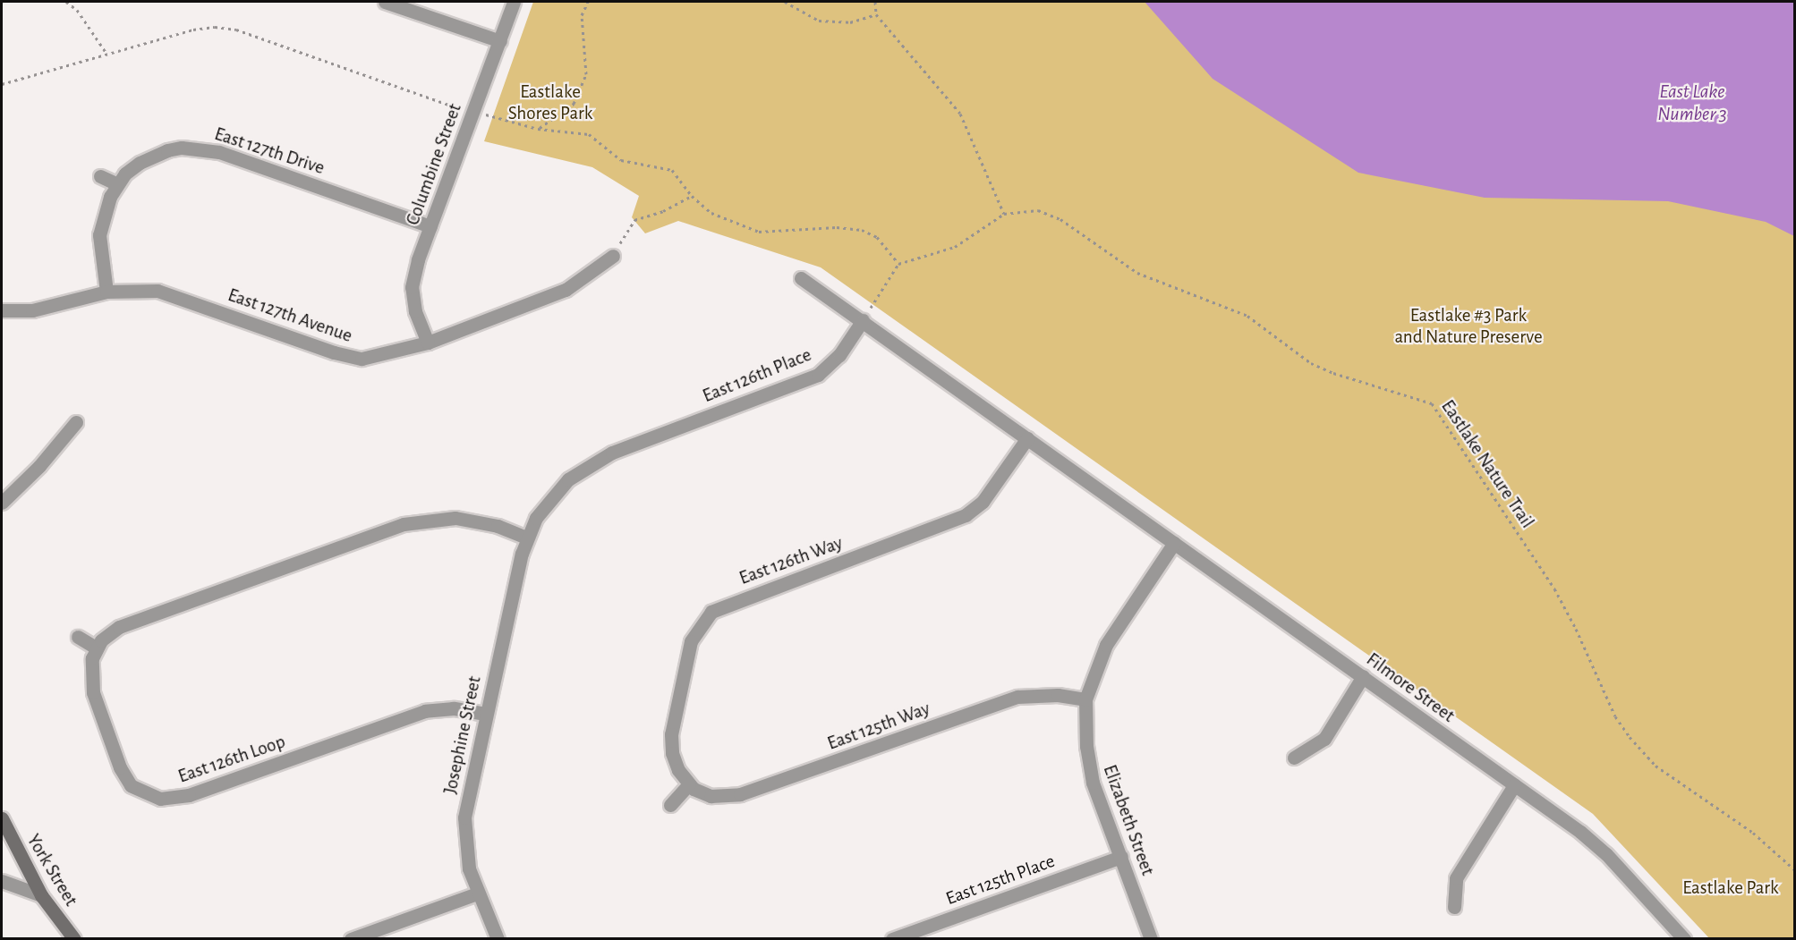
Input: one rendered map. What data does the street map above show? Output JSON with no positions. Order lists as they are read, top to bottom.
{
  "streets": {
    "street": [
      "East 127th Drive",
      "Columbine Street",
      "East 127th Avenue",
      "East 126th Place",
      "East 126th Way",
      "Filmore Street",
      "East 125th Way",
      "Josephine Street",
      "East 126th Loop",
      "Elizabeth Street",
      "York Street",
      "East 125th Place"
    ],
    "path": ["Eastlake Nature Trail"]
  },
  "crossings": [
    ["East 127th Drive", "Columbine Street"],
    ["East 127th Drive", "East 127th Avenue"],
    ["Columbine Street", "East 127th Avenue"],
    ["East 126th Place", "Josephine Street"],
    ["East 126th Way", "Filmore Street"],
    ["East 126th Way", "East 125th Way"],
    ["Filmore Street", "Elizabeth Street"],
    ["East 125th Way", "Elizabeth Street"],
    ["Josephine Street", "East 126th Loop"],
    ["Elizabeth Street", "East 125th Place"]
  ],
  "water": ["East Lake Number 3"],
  "parks": ["Eastlake Shores Park", "Eastlake #3 Park and Nature Preserve", "Eastlake Park"]
}
